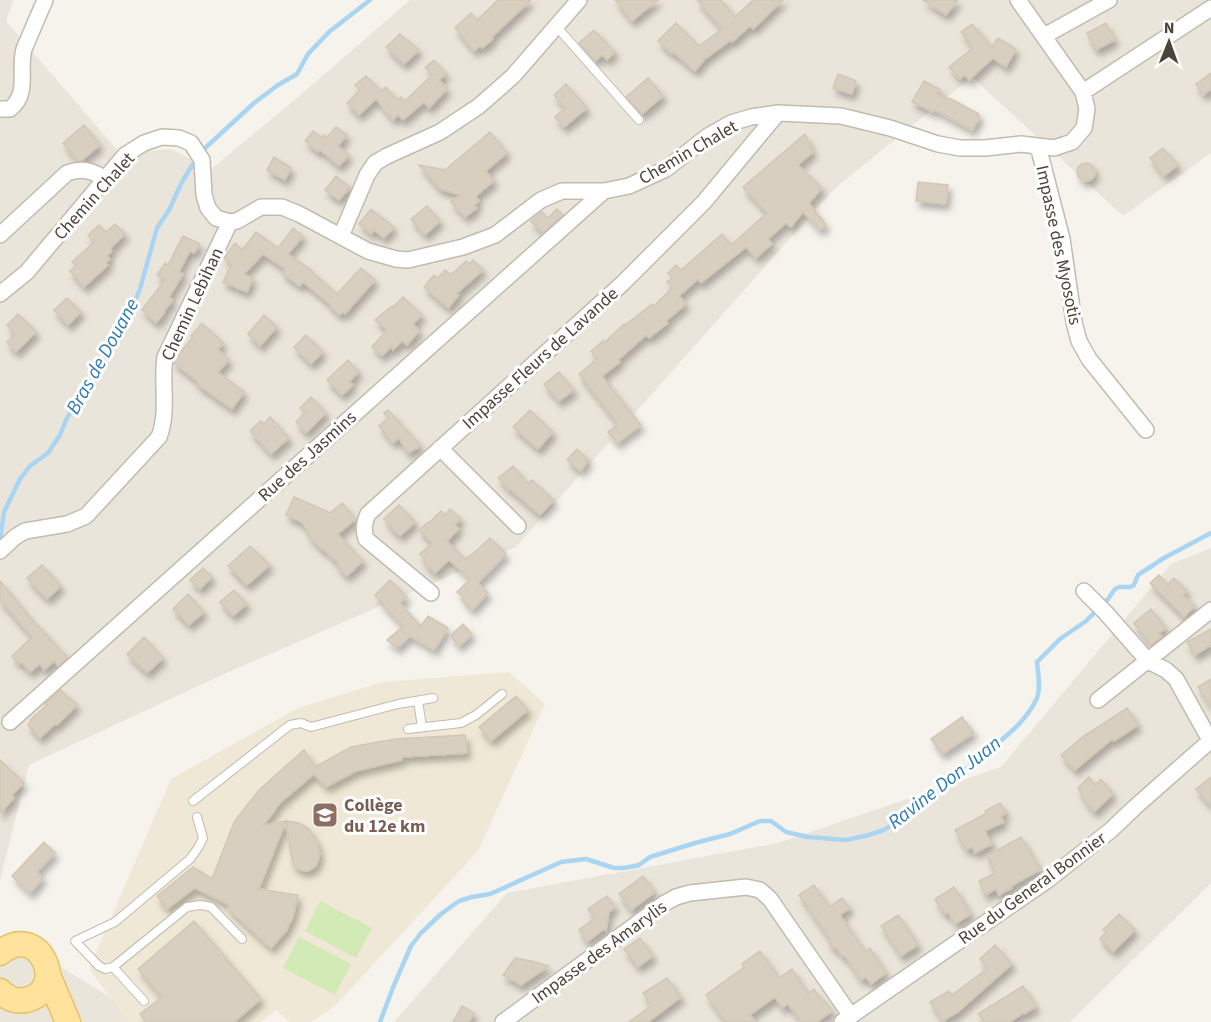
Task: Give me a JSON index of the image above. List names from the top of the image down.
{
  "streets": {
    "street": [
      "Chemin Chalet",
      "Impasse des Myosotis",
      "Chemin Lebihan",
      "Impasse Fleurs de Lavande",
      "Rue des Jasmins",
      "Rue du General Bonnier",
      "Impasse des Amarylis"
    ]
  },
  "crossings": [
    ["Chemin Chalet", "Impasse des Myosotis"],
    ["Chemin Chalet", "Chemin Lebihan"],
    ["Chemin Chalet", "Impasse Fleurs de Lavande"],
    ["Chemin Chalet", "Rue des Jasmins"],
    ["Rue du General Bonnier", "Impasse des Amarylis"]
  ],
  "water": ["Bras de Douane", "Ravine Don Juan"],
  "places": {
    "school or university": ["Collège du 12e km"]
  },
  "north": "top"
}
